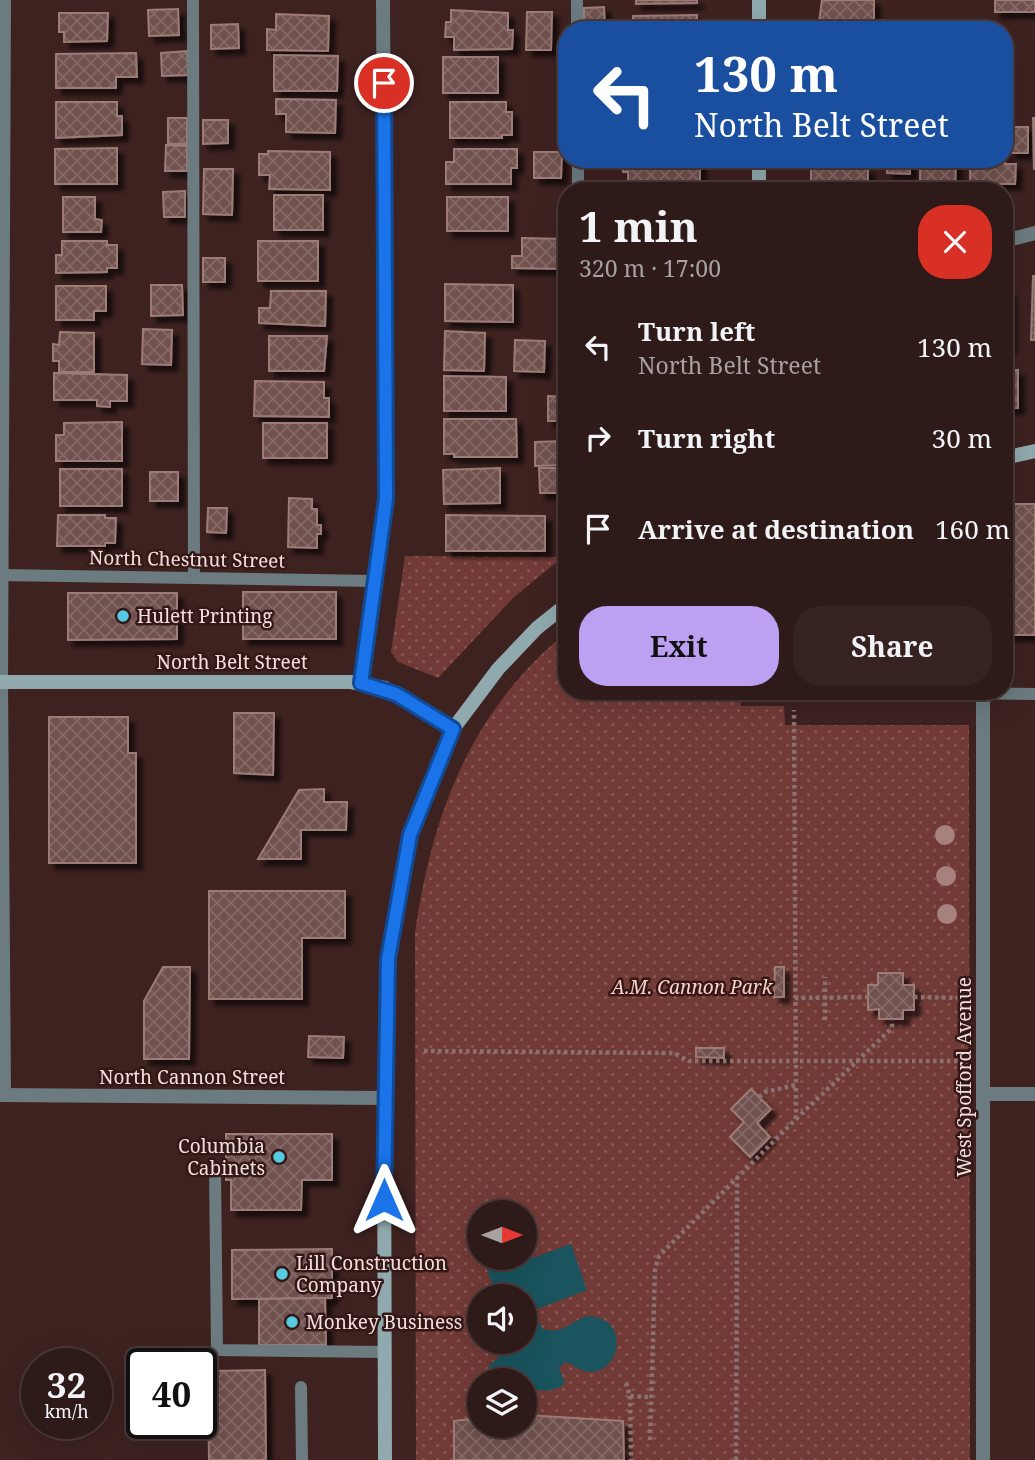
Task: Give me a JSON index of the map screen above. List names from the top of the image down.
{
  "streets": {
    "street": ["North Belt Street", "North Cannon Street", "West Spofford Avenue"],
    "lane": ["North Chestnut Street"]
  },
  "parks": ["A.M. Cannon Park"],
  "places": [
    "Hulett Printing",
    "Columbia Cabinets",
    "Lill Construction Company",
    "Monkey Business"
  ],
  "north": "right",
  "page": {
    "turn": ["130 m", "North Belt Street"],
    "heading": ["1 min", "320 m · 17:00"],
    "list": [
      {
        "name": "Turn left",
        "note": "North Belt Street",
        "value": "130 m"
      },
      {
        "name": "Turn right",
        "value": "30 m"
      },
      {
        "name": "Arrive at destination",
        "value": "160 m"
      }
    ],
    "buttons": ["Exit", "Share"],
    "speed": "32 km/h",
    "limit": "40"
  }
}
